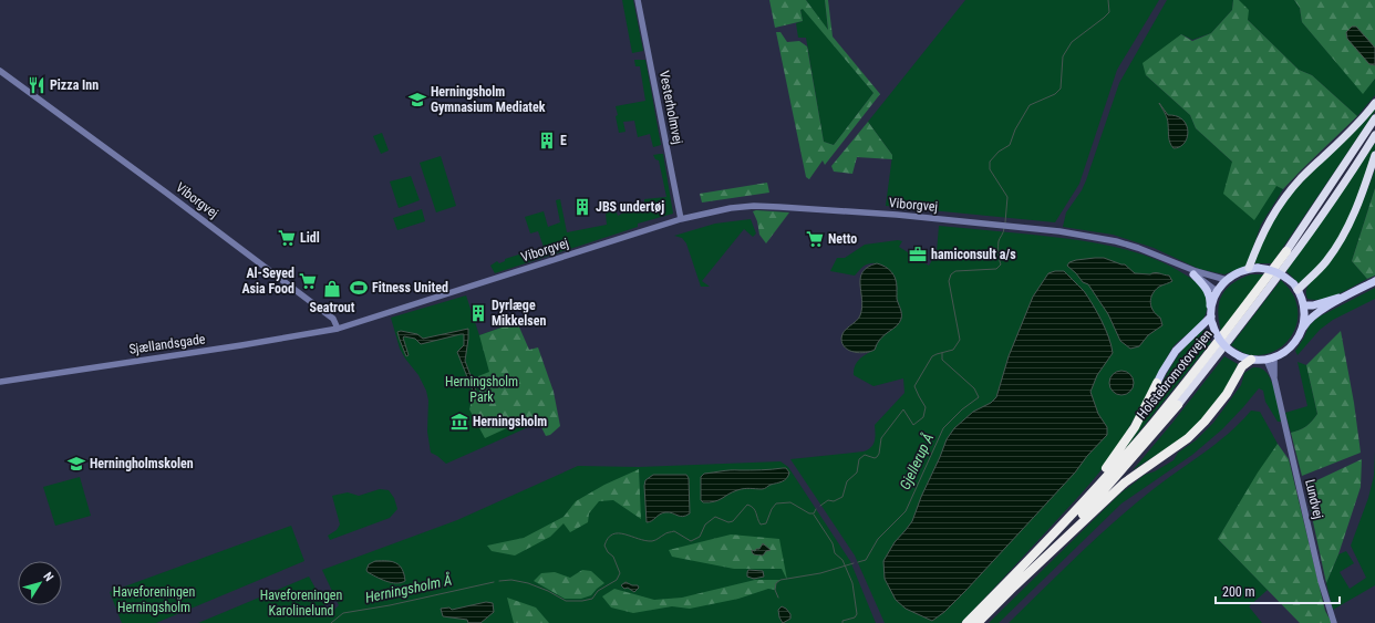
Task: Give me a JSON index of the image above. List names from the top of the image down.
{
  "streets": {
    "highway": ["Holstebromotorvejen"],
    "street": [
      "Vesterholmvej",
      "Viborgvej",
      "Sjællandsgade",
      "Lundvej"
    ]
  },
  "crossings": [
    ["Vesterholmvej", "Viborgvej"],
    ["Viborgvej", "Sjællandsgade"],
    ["Viborgvej", "Lundvej"]
  ],
  "water": ["Gjellerup Å", "Herningsholm Å"],
  "parks": ["Herningsholm Park", "Haveforeningen Herningsholm", "Haveforeningen Karolinelund"],
  "places": {
    "restaurant": ["Pizza Inn"],
    "school or university": ["Herningsholm Gymnasium Mediatek", "Herningholmskolen"],
    "building": ["E", "JBS undertøj", "Dyrlæge Mikkelsen"],
    "supermarket": ["Lidl", "Netto", "Al-Seyed Asia Food"],
    "office": ["hamiconsult a/s"],
    "sports": ["Fitness United"],
    "shop": ["Seatrout"],
    "museum": ["Herningsholm"]
  },
  "scale_bar": "200 m",
  "north": "top right"
}
